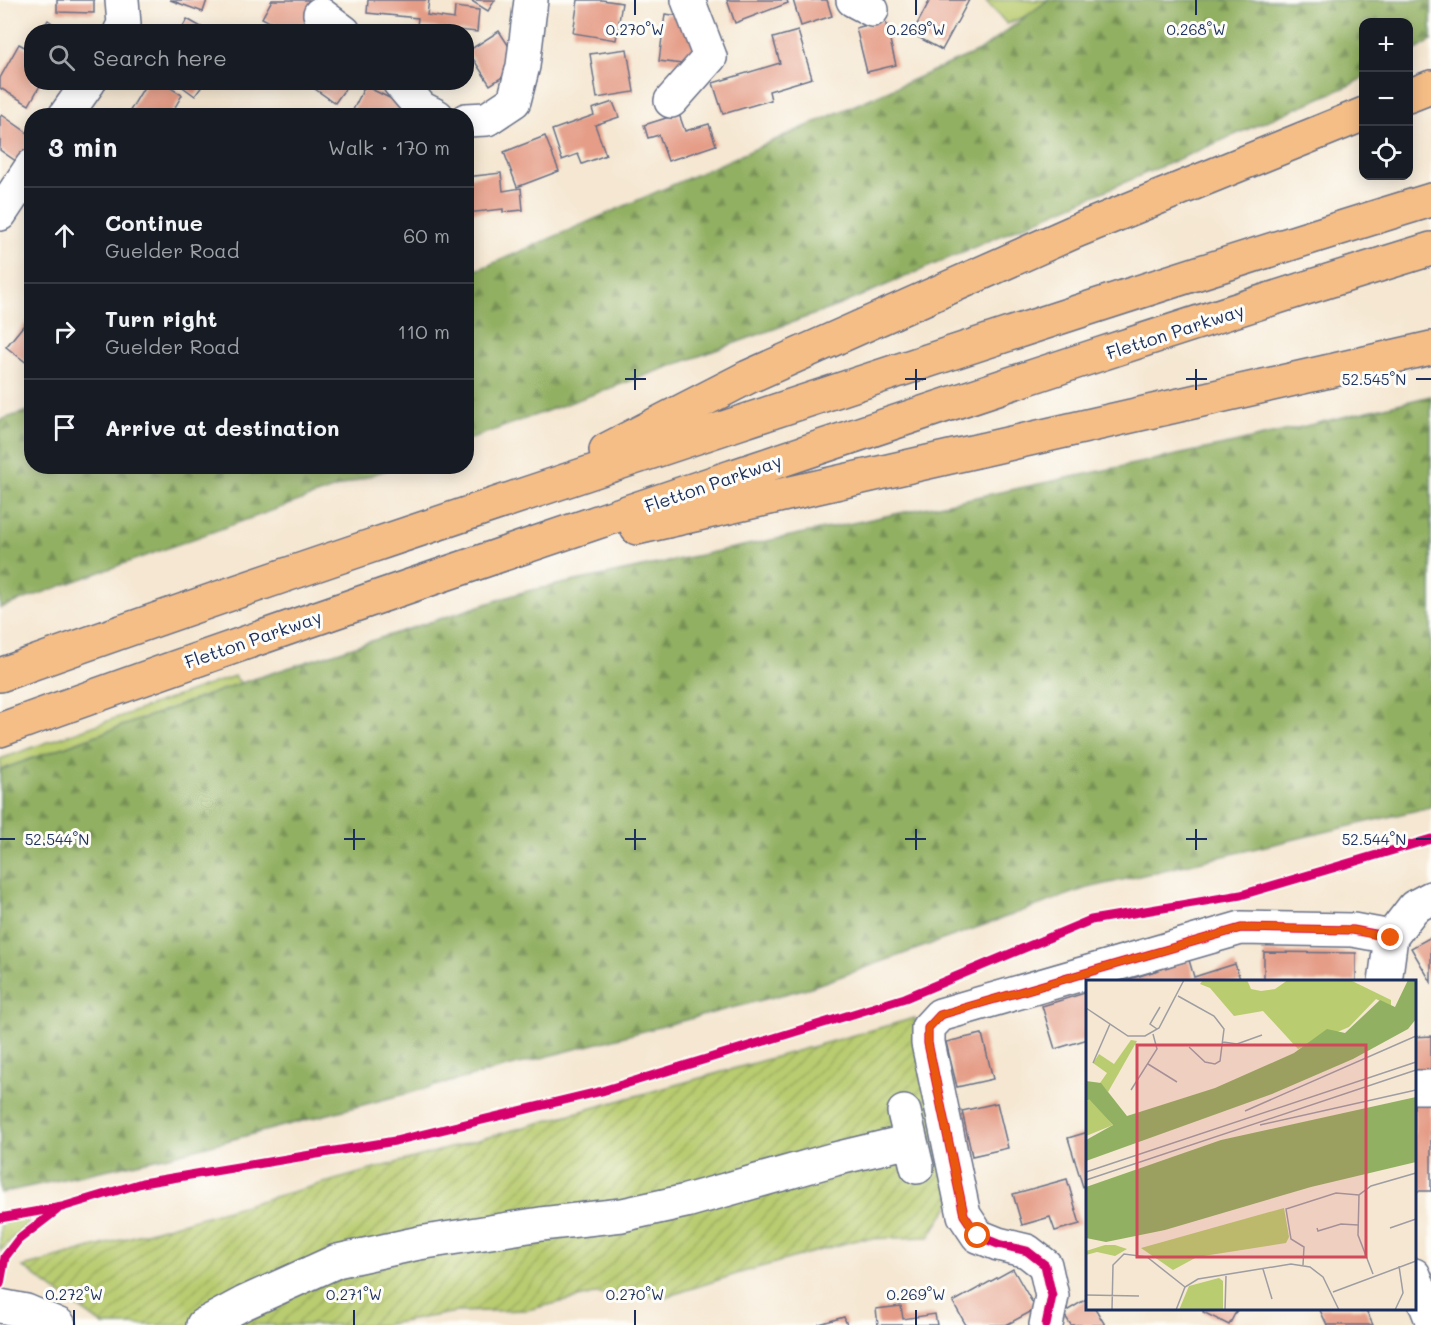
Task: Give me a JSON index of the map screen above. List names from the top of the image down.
{
  "streets": {
    "highway": ["Fletton Parkway"]
  },
  "page": {
    "map_buttons": ["+", "−"],
    "search": "Search here",
    "heading": ["3 min", "Walk · 170 m"],
    "list": [
      ["Continue", "Guelder Road", "60 m"],
      ["Turn right", "Guelder Road", "110 m"],
      "Arrive at destination"
    ]
  },
  "coordinates": [
    "0.270°W",
    "0.269°W",
    "0.268°W",
    "52.545°N",
    "52.544°N",
    "0.272°W",
    "0.271°W"
  ]
}
